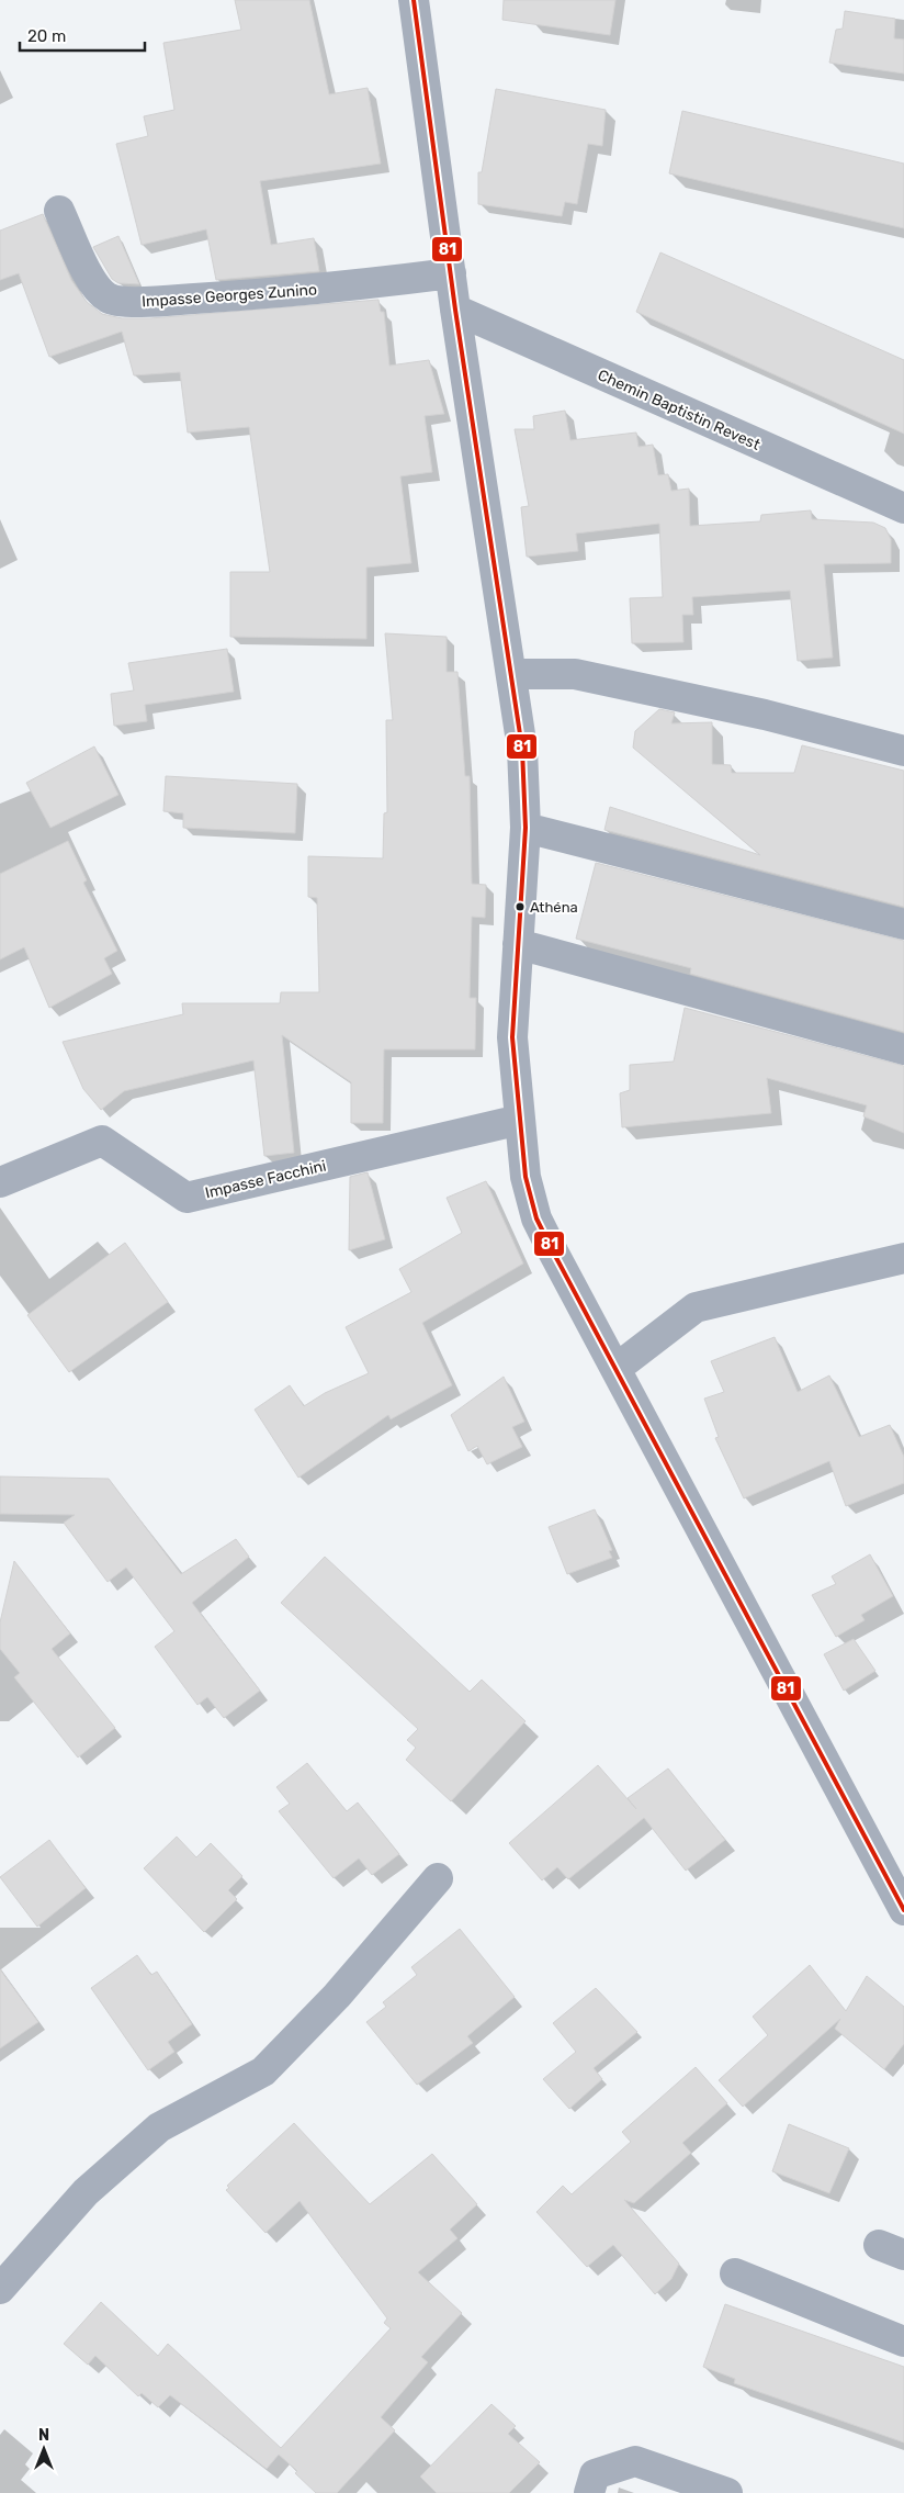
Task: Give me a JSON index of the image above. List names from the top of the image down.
{
  "streets": {
    "street": ["Impasse Georges Zunino", "Chemin Baptistin Revest", "Impasse Facchini"]
  },
  "places": ["Athéna"],
  "lines": ["transit line 81"],
  "scale_bar": "20 m",
  "north": "top"
}
